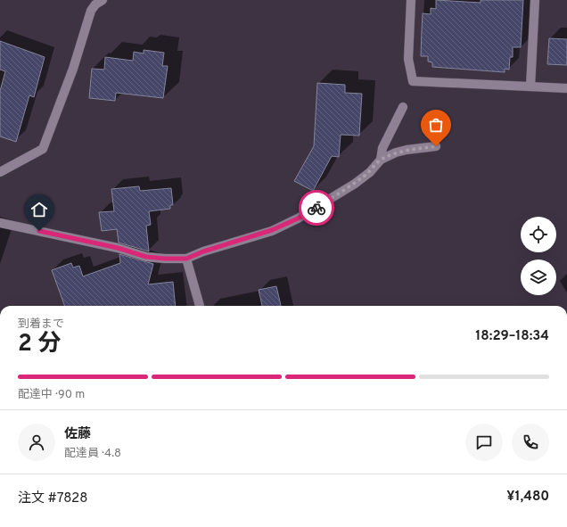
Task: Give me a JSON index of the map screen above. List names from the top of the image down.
{
  "page": {
    "heading": ["2 分", "到着まで", "18:29–18:34"],
    "panel": [
      "佐藤",
      "配達員 · 4.8",
      "注文 #7828",
      "¥1,480"
    ],
    "bar": "配達中 · 90 m"
  }
}
